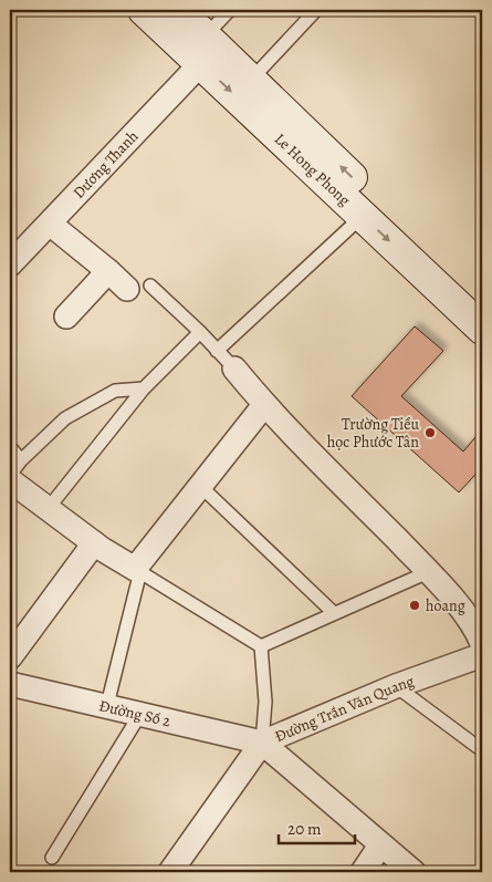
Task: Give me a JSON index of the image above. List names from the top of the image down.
{
  "streets": {
    "main road": ["Le Hong Phong"],
    "street": ["Dương Thanh", "Đường Trần Văn Quang", "Đường Số 2"]
  },
  "crossings": [
    ["Dương Thanh", "Le Hong Phong"],
    ["Đường Trần Văn Quang", "Đường Số 2"]
  ],
  "places": ["Trường Tiểu học Phước Tân", "hoang"],
  "scale_bar": "20 m"
}
